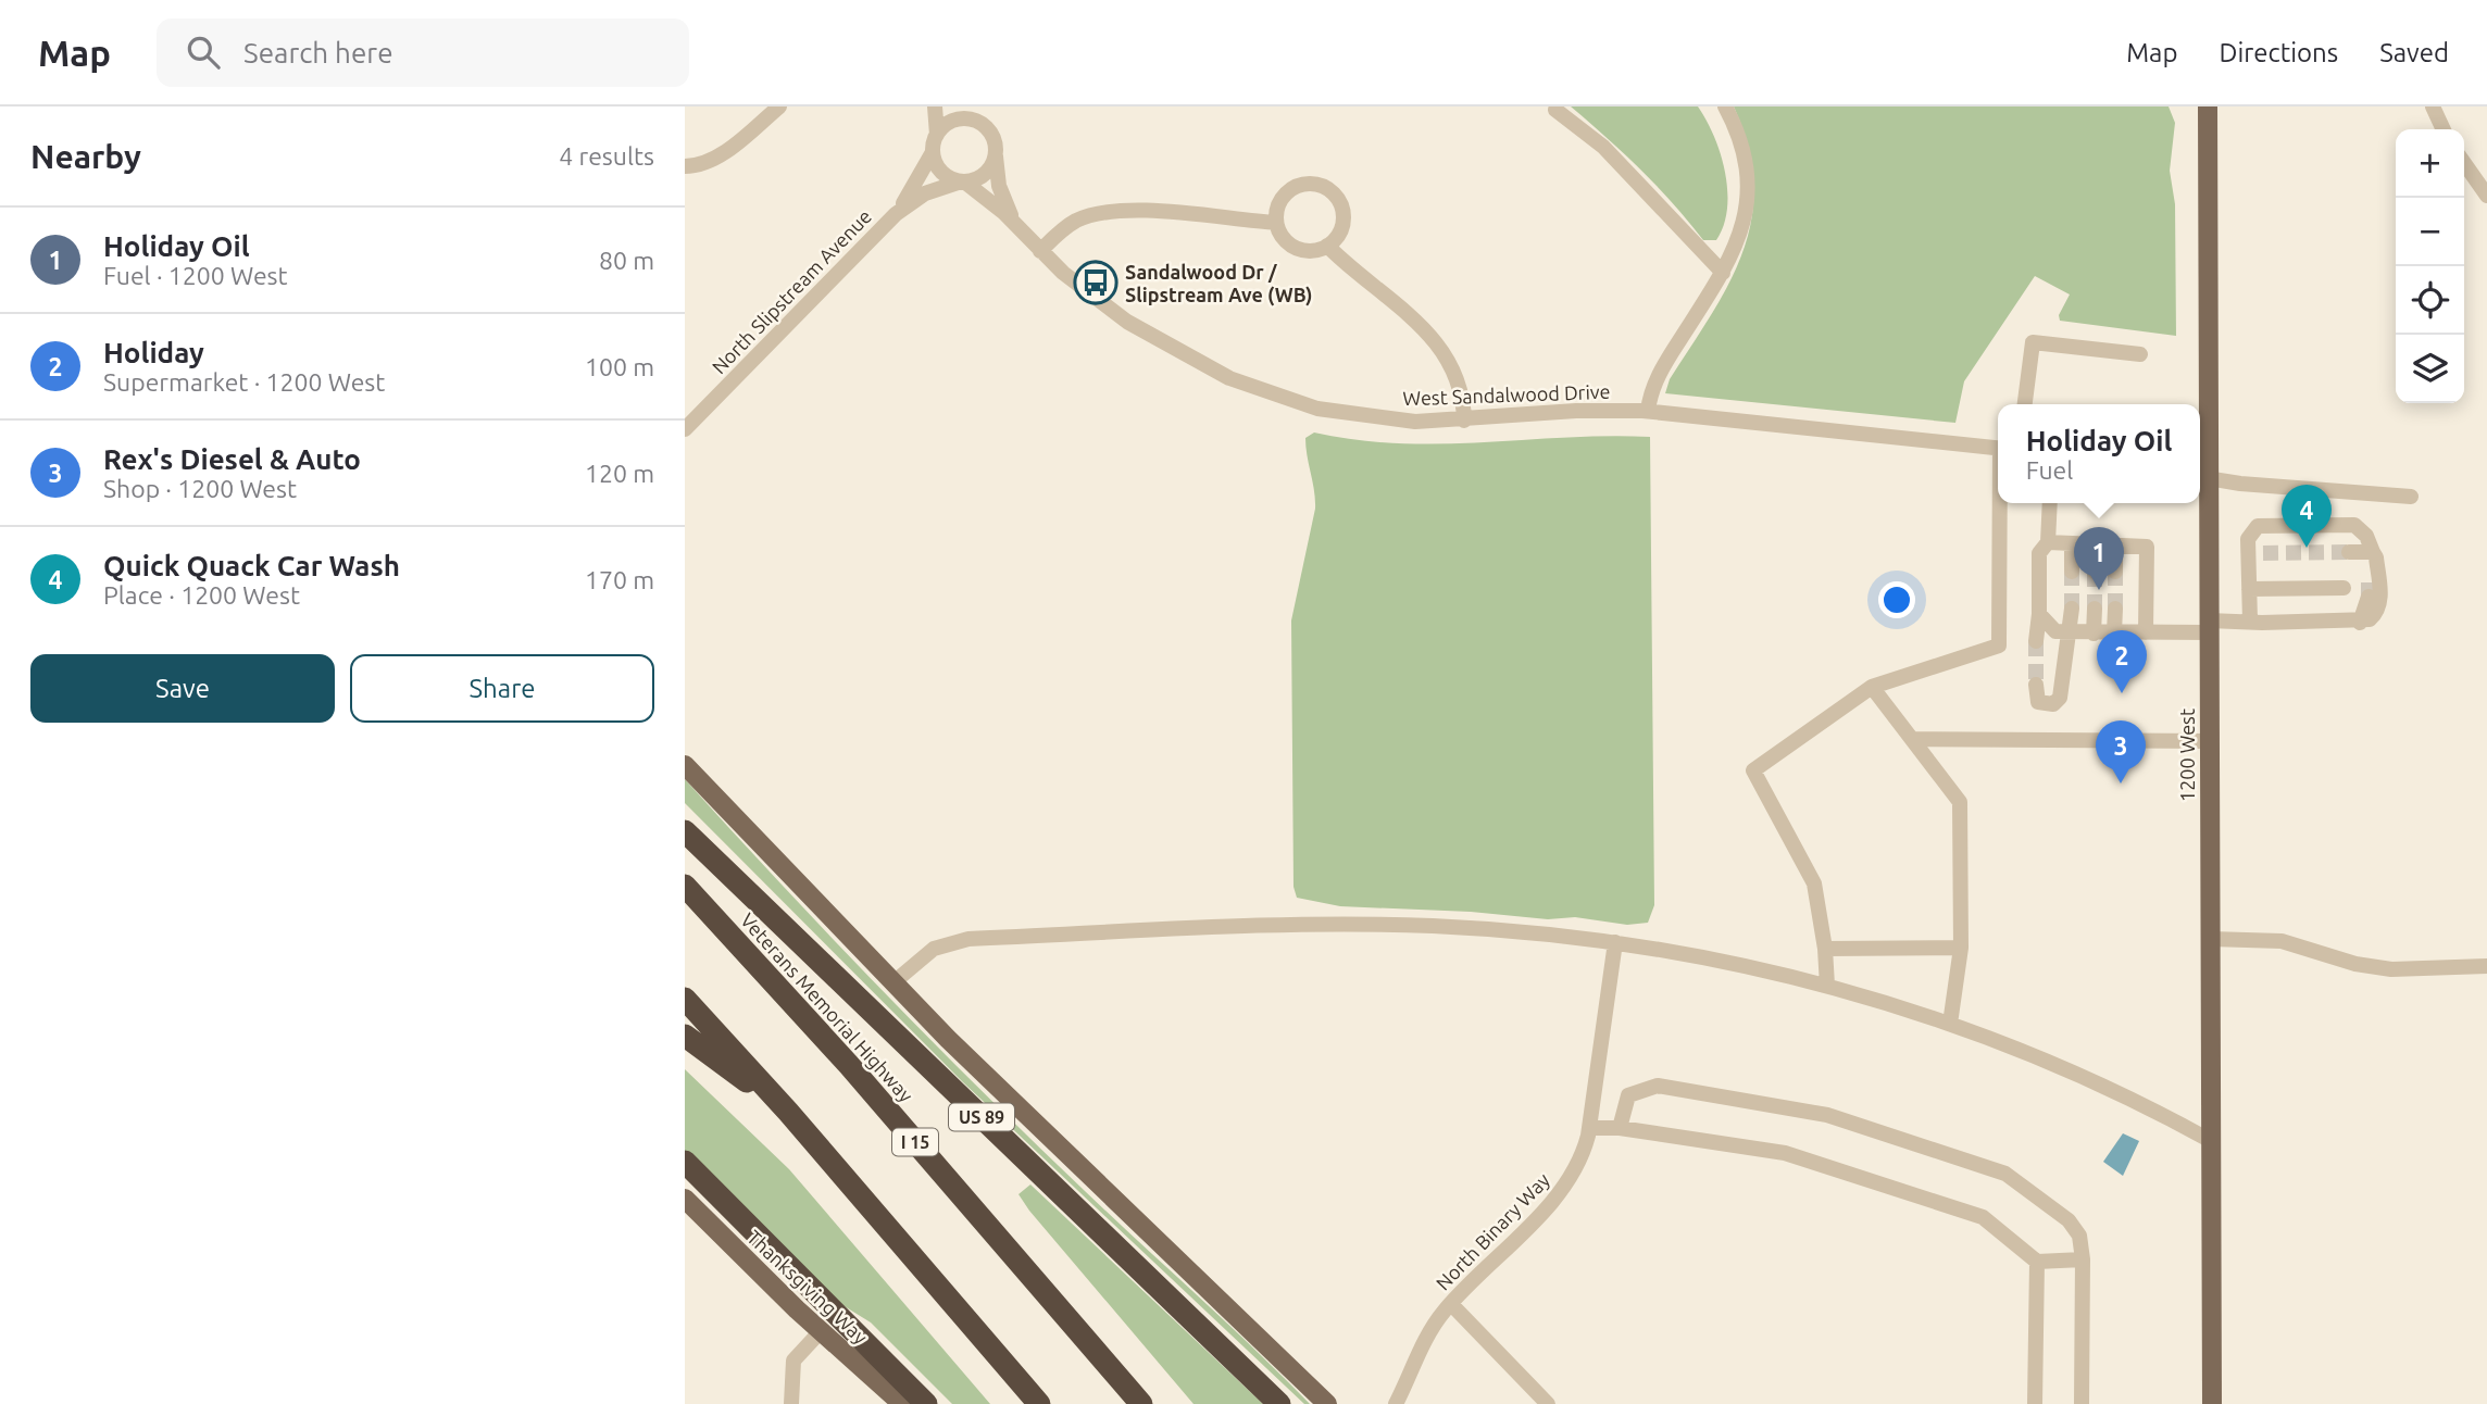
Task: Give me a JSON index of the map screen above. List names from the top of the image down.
{
  "streets": {
    "highway": ["Veterans Memorial Highway", "US 89", "I 15"],
    "main road": ["1200 West", "Thanksgiving Way"],
    "street": ["North Slipstream Avenue", "West Sandalwood Drive", "North Binary Way"]
  },
  "crossings": [
    ["North Slipstream Avenue", "West Sandalwood Drive"]
  ],
  "places": {
    "bus stop": ["Sandalwood Dr / Slipstream Ave (WB)"]
  },
  "page": {
    "header": "Map",
    "search": "Search here",
    "nav": ["Map", "Directions", "Saved"],
    "heading": ["Nearby", "4 results"],
    "map_buttons": ["+", "−"],
    "list": [
      {
        "mark": "1",
        "name": "Holiday Oil",
        "note": "Fuel · 1200 West",
        "value": "80 m"
      },
      {
        "mark": "2",
        "name": "Holiday",
        "note": "Supermarket · 1200 West",
        "value": "100 m"
      },
      {
        "mark": "3",
        "name": "Rex's Diesel & Auto",
        "note": "Shop · 1200 West",
        "value": "120 m"
      },
      {
        "mark": "4",
        "name": "Quick Quack Car Wash",
        "note": "Place · 1200 West",
        "value": "170 m"
      }
    ],
    "popup": ["Holiday Oil", "Fuel"],
    "pins": [
      "4",
      "1",
      "2",
      "3"
    ],
    "buttons": ["Save", "Share"]
  }
}
